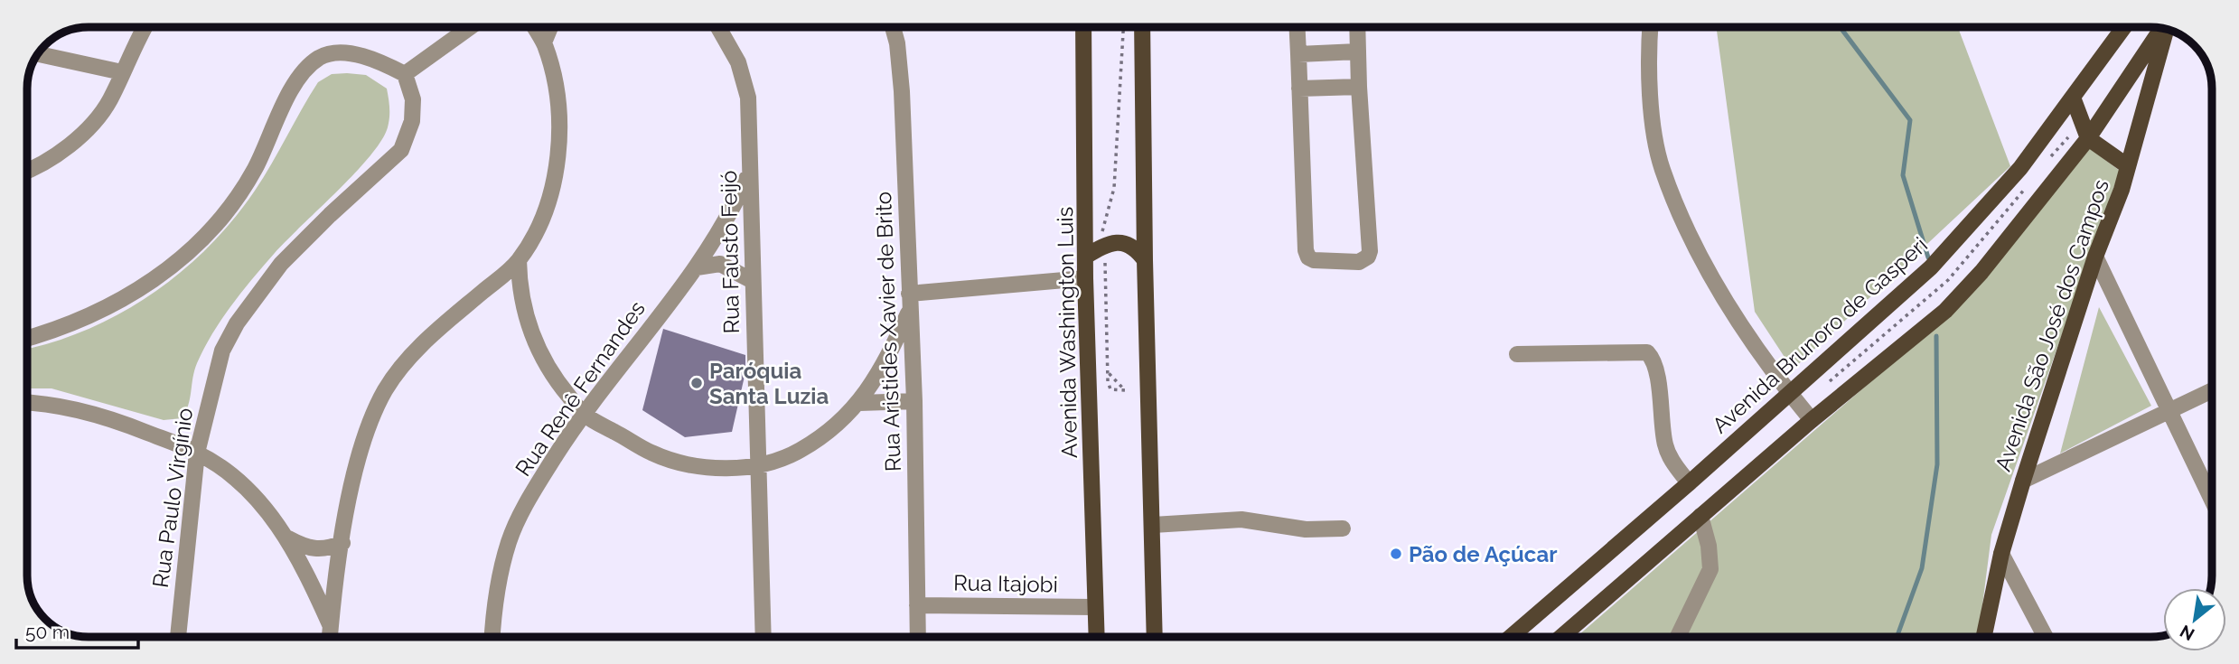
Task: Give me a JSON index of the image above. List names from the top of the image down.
{
  "streets": {
    "main road": ["Avenida São José dos Campos", "Avenida Washington Luis", "Avenida Brunoro de Gasperi"],
    "street": [
      "Rua Fausto Feijó",
      "Rua Aristides Xavier de Brito",
      "Rua Renê Fernandes",
      "Rua Paulo Virgínio",
      "Rua Itajobi"
    ]
  },
  "crossings": [
    ["Rua Fausto Feijó", "Rua Renê Fernandes"],
    ["Rua Aristides Xavier de Brito", "Rua Itajobi"],
    ["Avenida Washington Luis", "Rua Itajobi"]
  ],
  "places": ["Paróquia Santa Luzia", "Pão de Açúcar"],
  "scale_bar": "50 m",
  "north": "bottom left"
}
